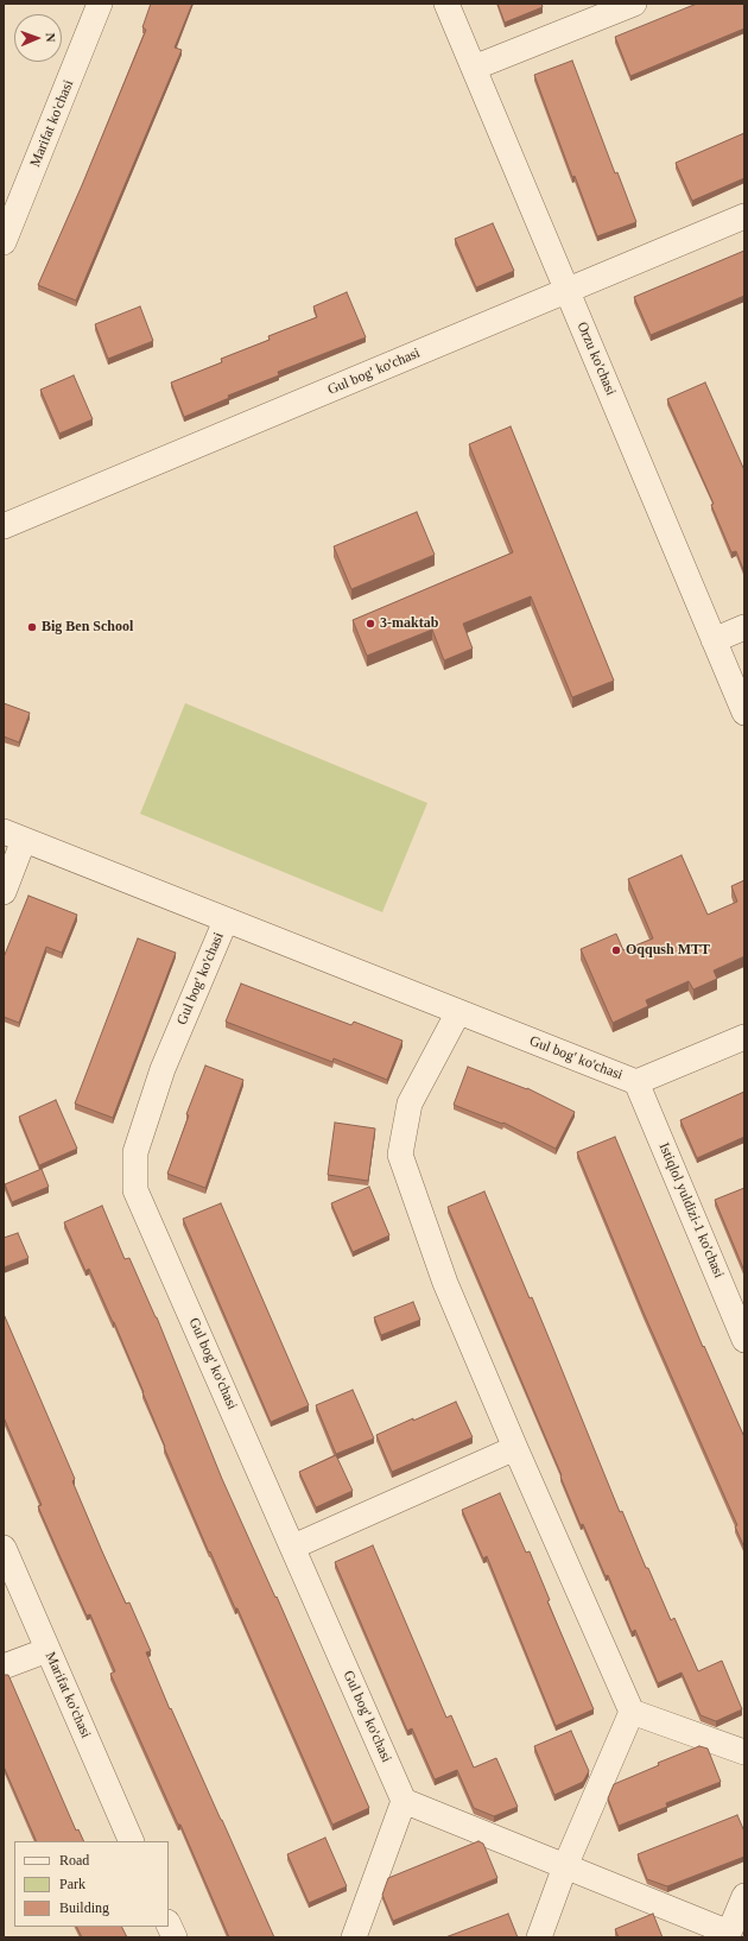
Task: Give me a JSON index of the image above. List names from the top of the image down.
{
  "streets": {
    "street": [
      "Marifat ko'chasi",
      "Orzu ko'chasi",
      "Gul bog' ko'chasi",
      "Istiqlol yuldizi-1 ko'chasi"
    ]
  },
  "crossings": [
    ["Orzu ko'chasi", "Gul bog' ko'chasi"],
    ["Gul bog' ko'chasi", "Istiqlol yuldizi-1 ko'chasi"]
  ],
  "places": ["3-maktab", "Big Ben School", "Oqqush MTT"],
  "legend": ["Road", "Park", "Building"],
  "north": "right"
}
